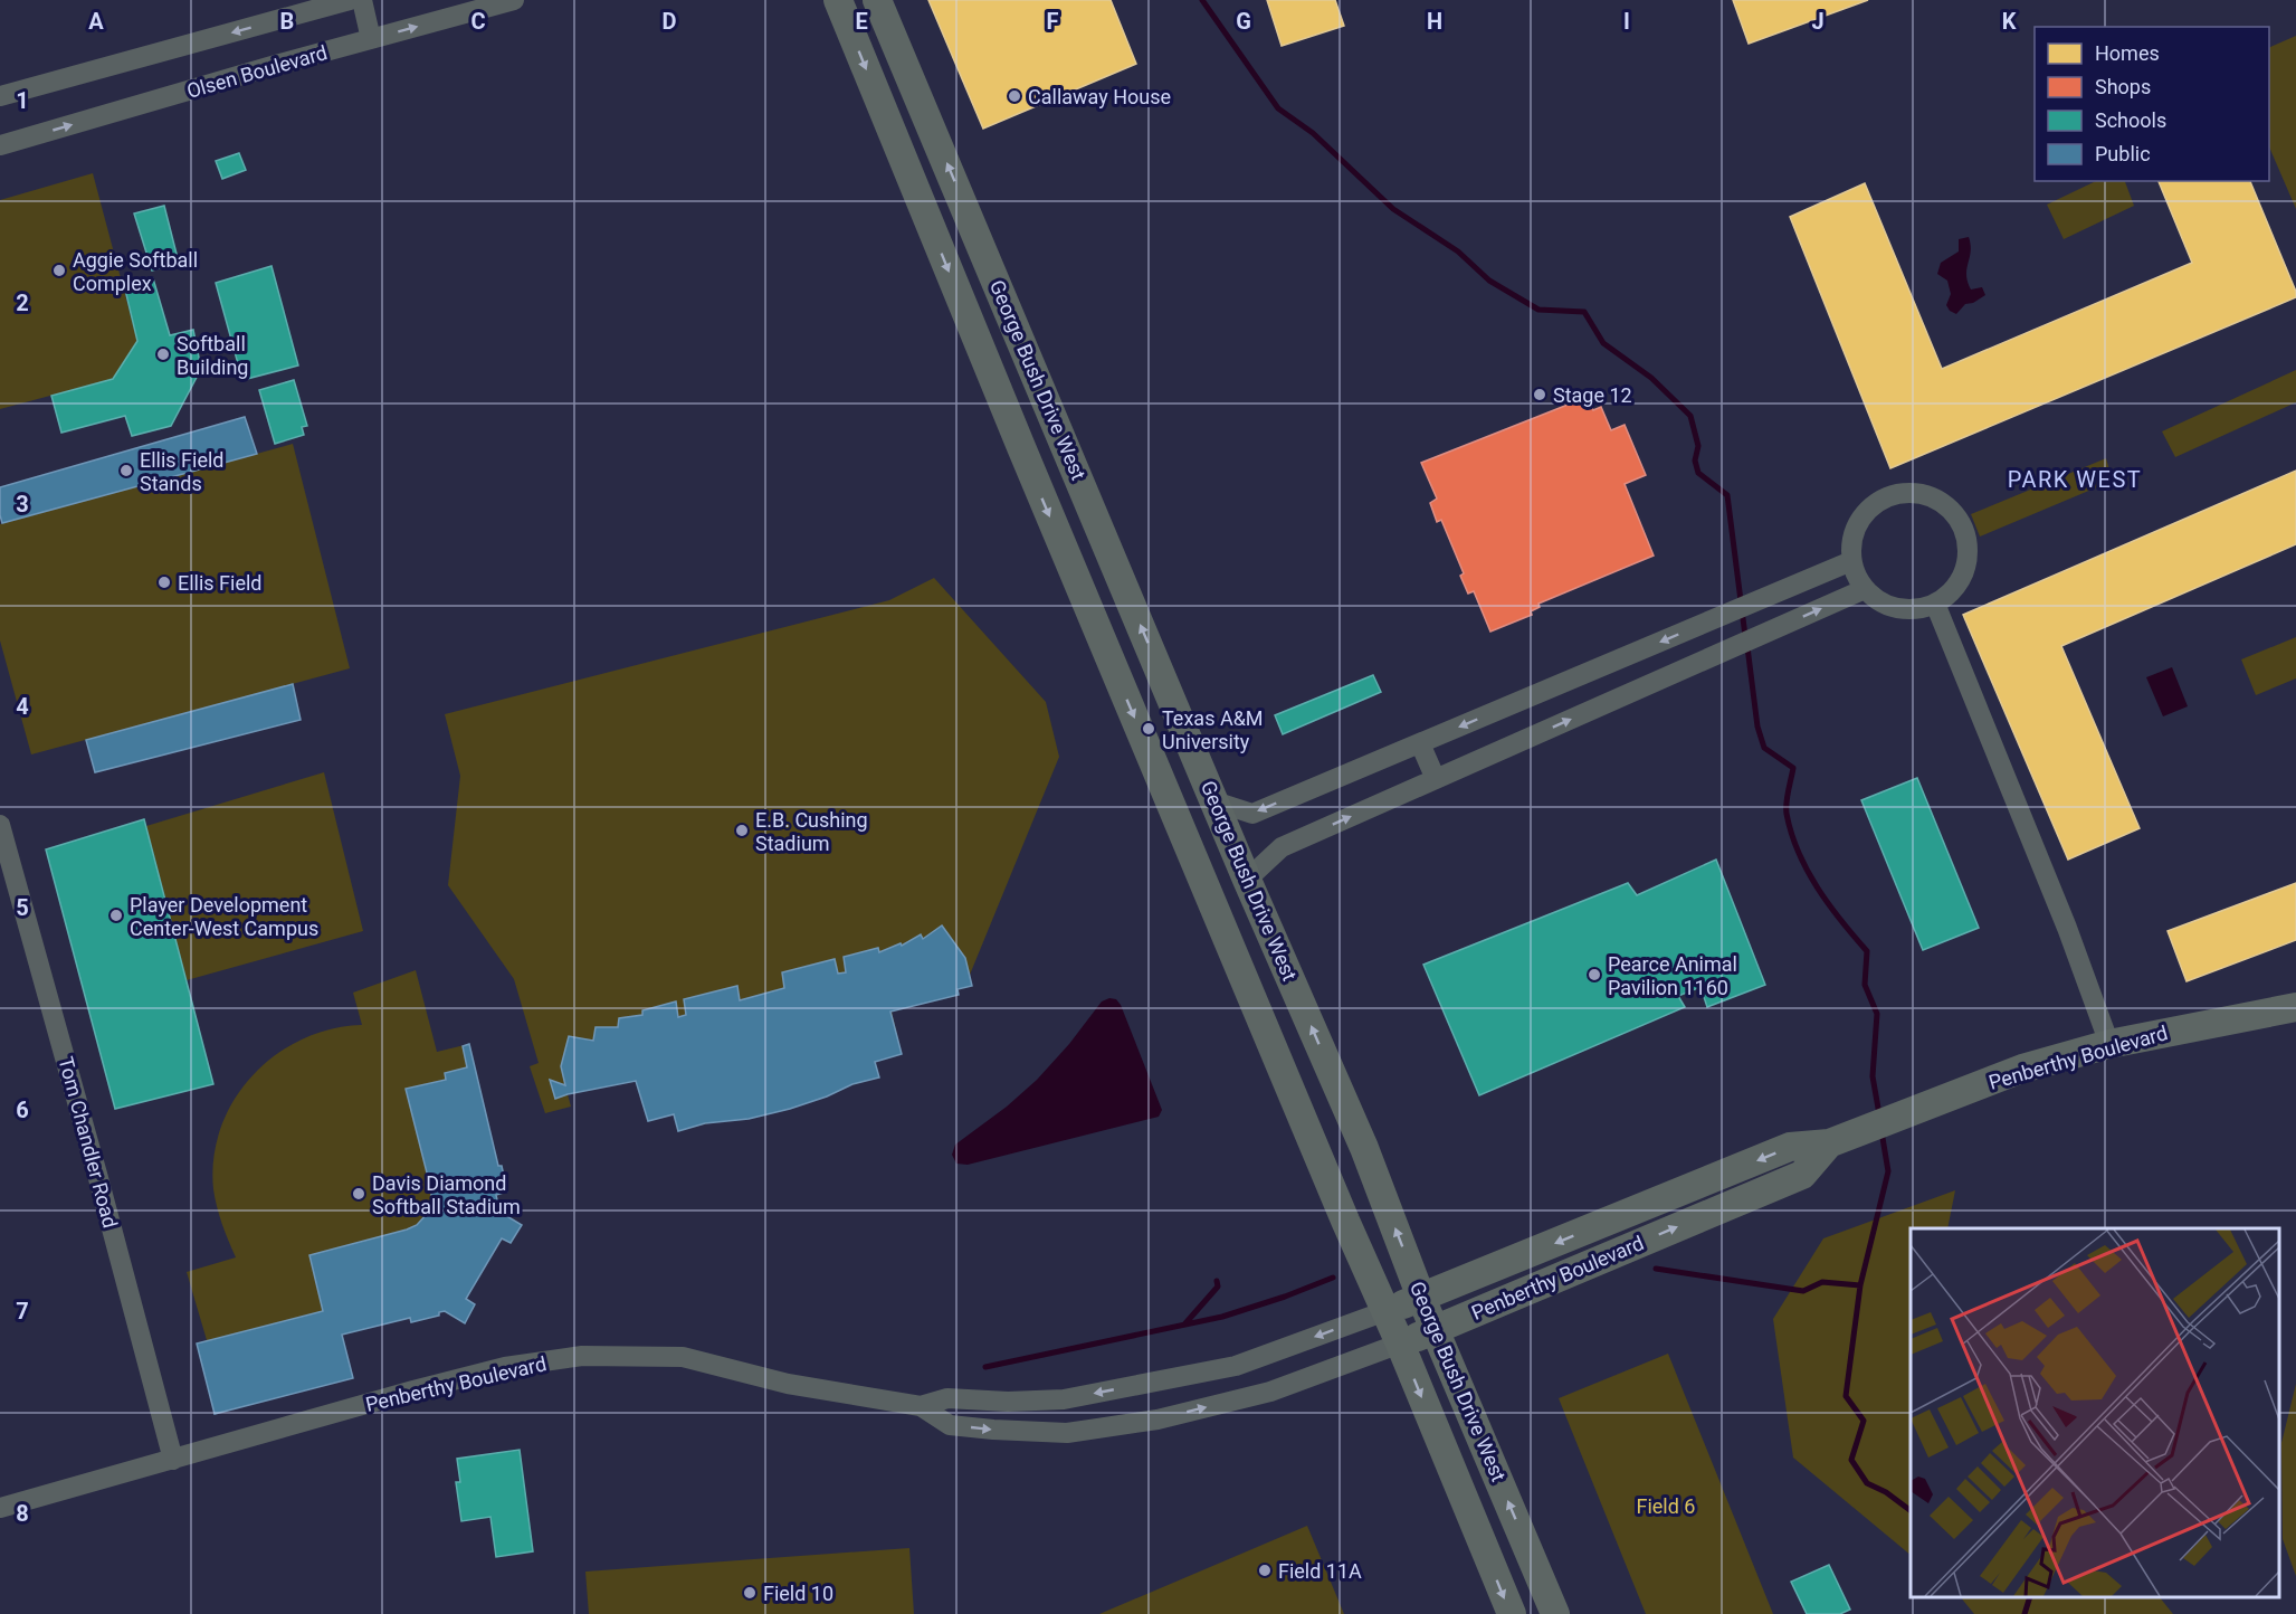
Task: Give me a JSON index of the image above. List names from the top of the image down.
{
  "streets": {
    "main road": ["George Bush Drive West", "Penberthy Boulevard"],
    "street": ["Olsen Boulevard", "Tom Chandler Road"]
  },
  "crossings": [
    ["George Bush Drive West", "Penberthy Boulevard"],
    ["Penberthy Boulevard", "Tom Chandler Road"]
  ],
  "districts": ["PARK WEST"],
  "parks": ["Field 6"],
  "places": [
    "Callaway House",
    "Aggie Softball Complex",
    "Softball Building",
    "Stage 12",
    "Ellis Field Stands",
    "Ellis Field",
    "Texas A&M University",
    "E.B. Cushing Stadium",
    "Player Development Center-West Campus",
    "Pearce Animal Pavilion 1160",
    "Davis Diamond Softball Stadium",
    "Field 11A",
    "Field 10"
  ],
  "legend": [
    "Homes",
    "Shops",
    "Schools",
    "Public"
  ],
  "grid": {
    "columns": [
      "A",
      "B",
      "C",
      "D",
      "E",
      "F",
      "G",
      "H",
      "I",
      "J",
      "K"
    ],
    "rows": [
      "1",
      "2",
      "3",
      "4",
      "5",
      "6",
      "7",
      "8"
    ]
  }
}
